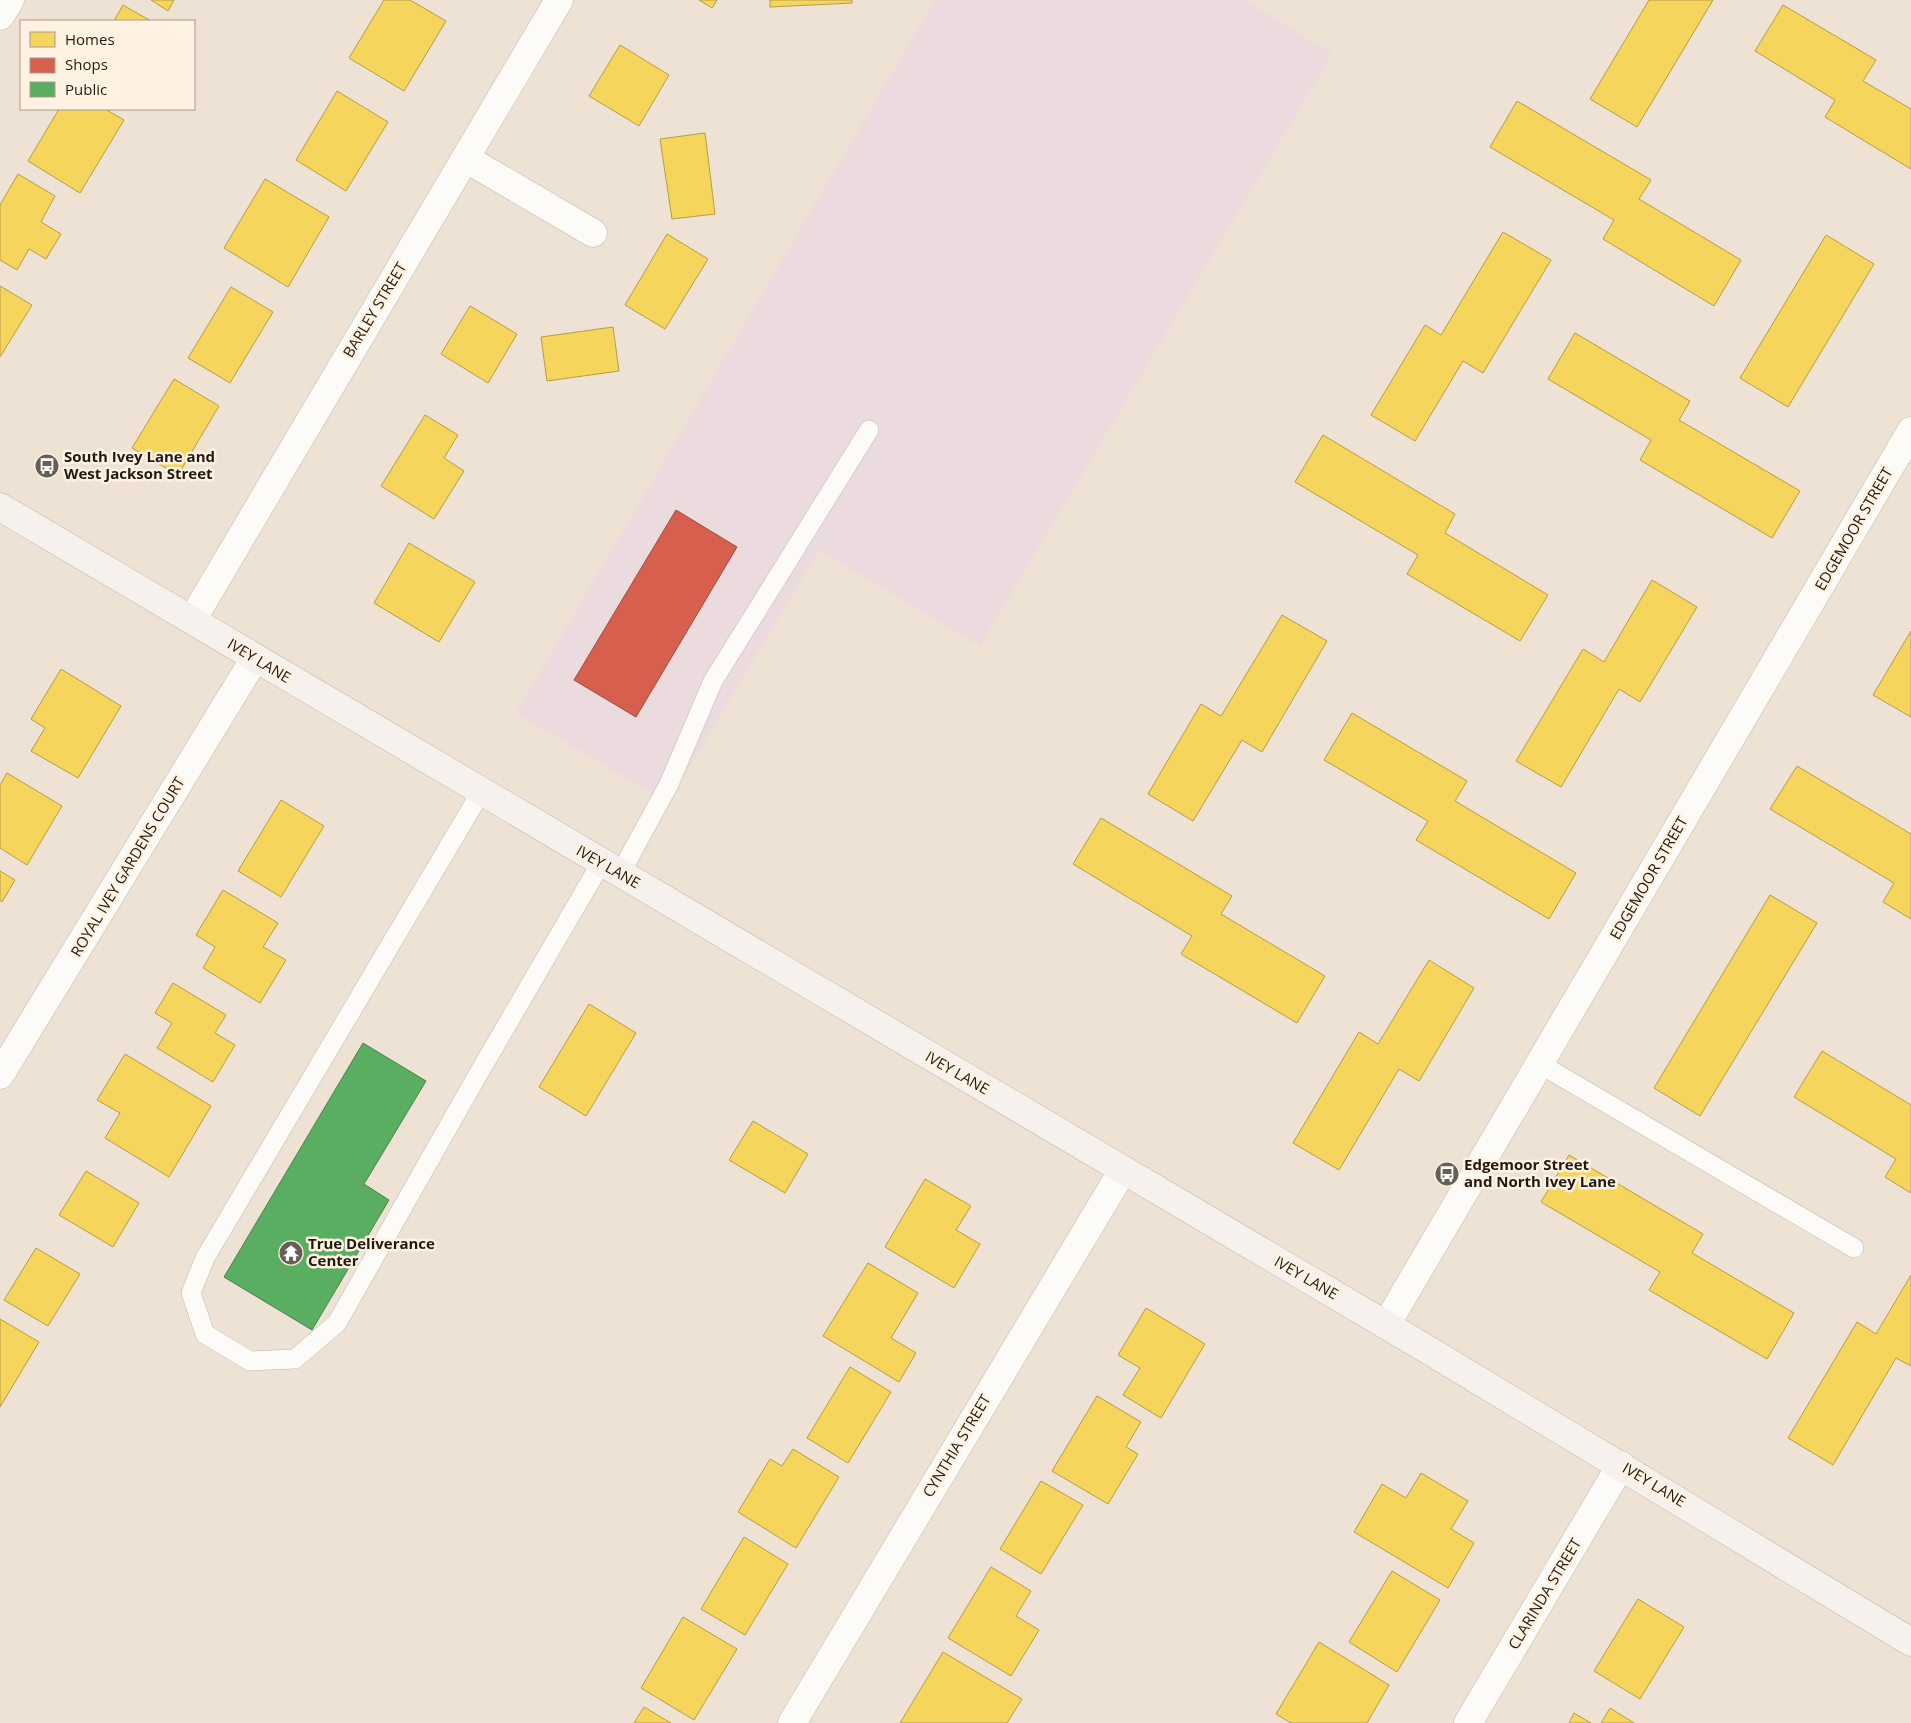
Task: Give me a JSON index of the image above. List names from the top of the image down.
{
  "streets": {
    "street": [
      "BARLEY STREET",
      "EDGEMOOR STREET",
      "IVEY LANE",
      "ROYAL IVEY GARDENS COURT",
      "CYNTHIA STREET",
      "CLARINDA STREET"
    ]
  },
  "crossings": [
    ["BARLEY STREET", "IVEY LANE"],
    ["EDGEMOOR STREET", "IVEY LANE"],
    ["IVEY LANE", "ROYAL IVEY GARDENS COURT"],
    ["IVEY LANE", "CYNTHIA STREET"],
    ["IVEY LANE", "CLARINDA STREET"]
  ],
  "places": {
    "bus stop": ["South Ivey Lane and West Jackson Street", "Edgemoor Street and North Ivey Lane"],
    "temple": ["True Deliverance Center"]
  },
  "legend": ["Homes", "Shops", "Public"]
}
